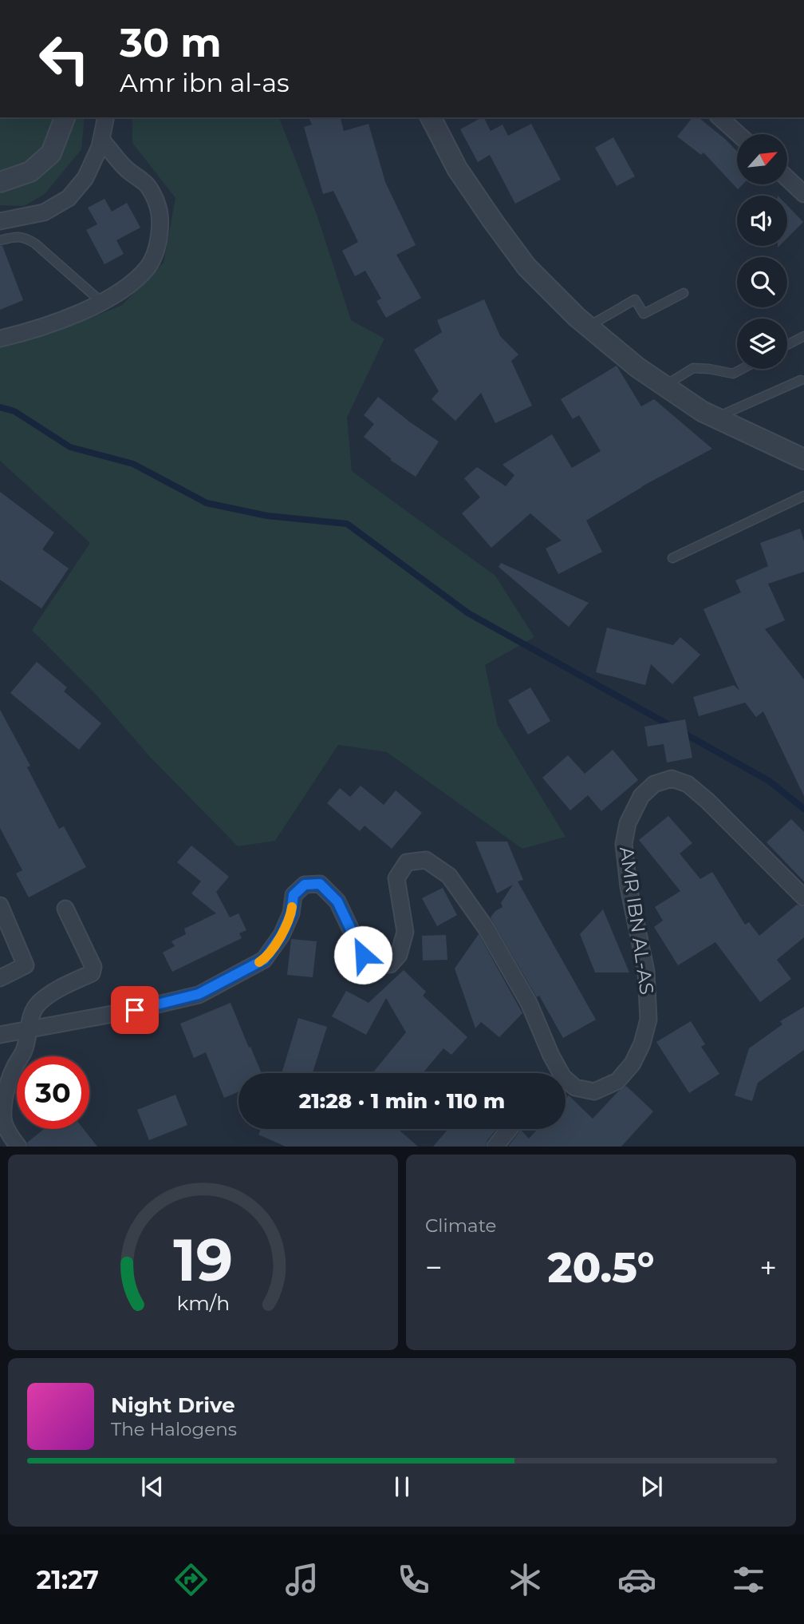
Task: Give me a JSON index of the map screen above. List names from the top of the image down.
{
  "streets": {
    "street": ["AMR IBN AL-AS"]
  },
  "north": "top right",
  "page": {
    "turn": ["30 m", "Amr ibn al-as"],
    "limit": "30",
    "trip": "21:28 · 1 min · 110 m",
    "tile": "Climate",
    "heat": ["−", "20.5°", "+"],
    "song": ["Night Drive", "The Halogens"],
    "tabs": "21:27",
    "gauge": ["19", "km/h"]
  }
}
